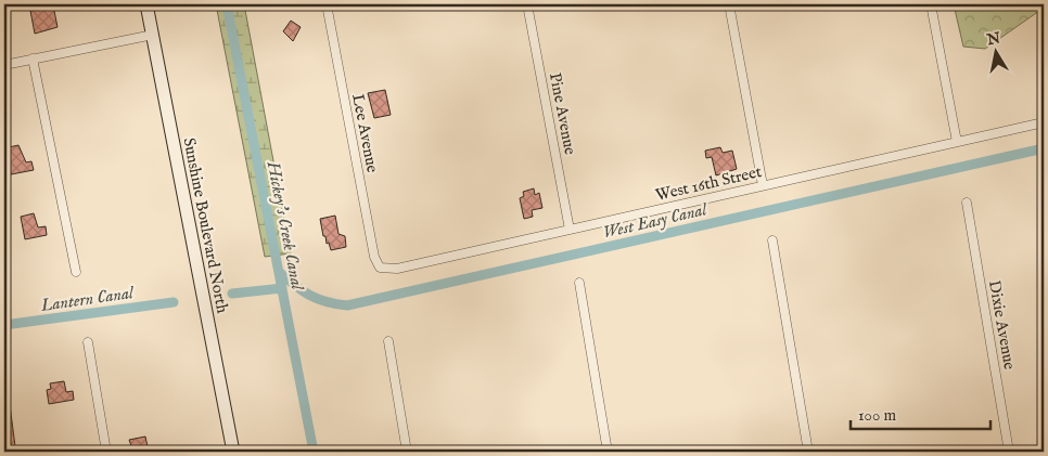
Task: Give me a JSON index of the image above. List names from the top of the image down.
{
  "streets": {
    "street": [
      "Pine Avenue",
      "Lee Avenue",
      "West 16th Street",
      "Sunshine Boulevard North",
      "Dixie Avenue"
    ]
  },
  "crossings": [
    ["Pine Avenue", "West 16th Street"],
    ["Lee Avenue", "West 16th Street"]
  ],
  "water": ["West Easy Canal", "Hickey's Creek Canal", "Lantern Canal"],
  "scale_bar": "100 m",
  "north": "top"
}
